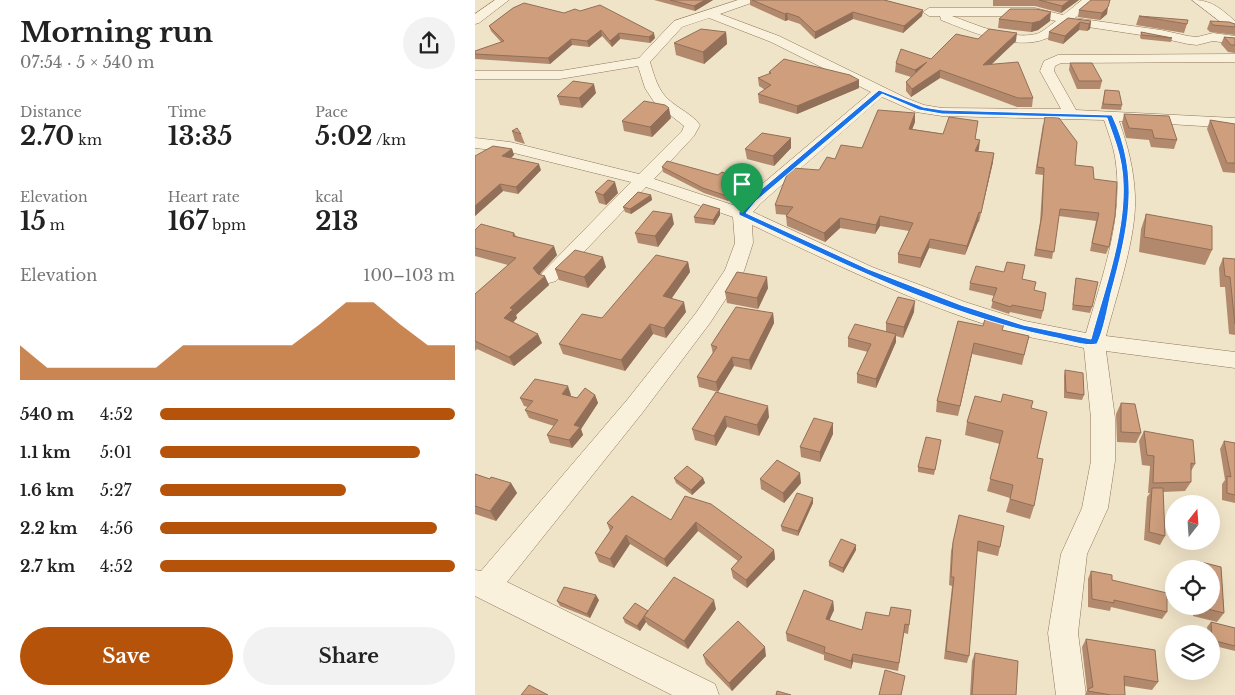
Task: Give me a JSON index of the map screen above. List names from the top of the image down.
{
  "north": "top",
  "page": {
    "heading": ["Morning run", "07:54 · 5 × 540 m"],
    "stats": [
      ["Distance", "2.70 km"],
      ["Time", "13:35"],
      ["Pace", "5:02 /km"],
      ["Elevation", "15 m"],
      ["Heart rate", "167 bpm"],
      ["kcal", "213"]
    ],
    "chart": ["Elevation", "100–103 m"],
    "list": [
      {
        "name": "540 m",
        "note": "4:52"
      },
      {
        "name": "1.1 km",
        "note": "5:01"
      },
      {
        "name": "1.6 km",
        "note": "5:27"
      },
      {
        "name": "2.2 km",
        "note": "4:56"
      },
      {
        "name": "2.7 km",
        "note": "4:52"
      }
    ],
    "buttons": ["Save", "Share"]
  }
}
